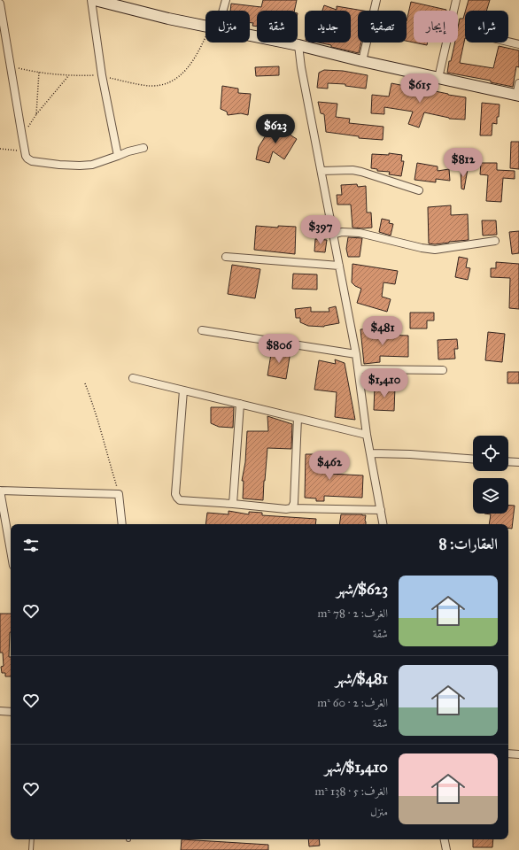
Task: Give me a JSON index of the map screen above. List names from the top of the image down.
{
  "page": {
    "chip": [
      "شراء",
      "إيجار",
      "تصفية",
      "جديد",
      "شقة",
      "منزل"
    ],
    "price": [
      "$615",
      "$623",
      "$812",
      "$397",
      "$481",
      "$806",
      "$1,410",
      "$462"
    ],
    "heading": "العقارات: 8",
    "list": [
      {
        "name": "$623/شهر",
        "note": "الغرف: 2 · 78 m² · شقة"
      },
      {
        "name": "$481/شهر",
        "note": "الغرف: 2 · 60 m² · شقة"
      },
      {
        "name": "$1,410/شهر",
        "note": "الغرف: 5 · 138 m² · منزل"
      }
    ]
  }
}
